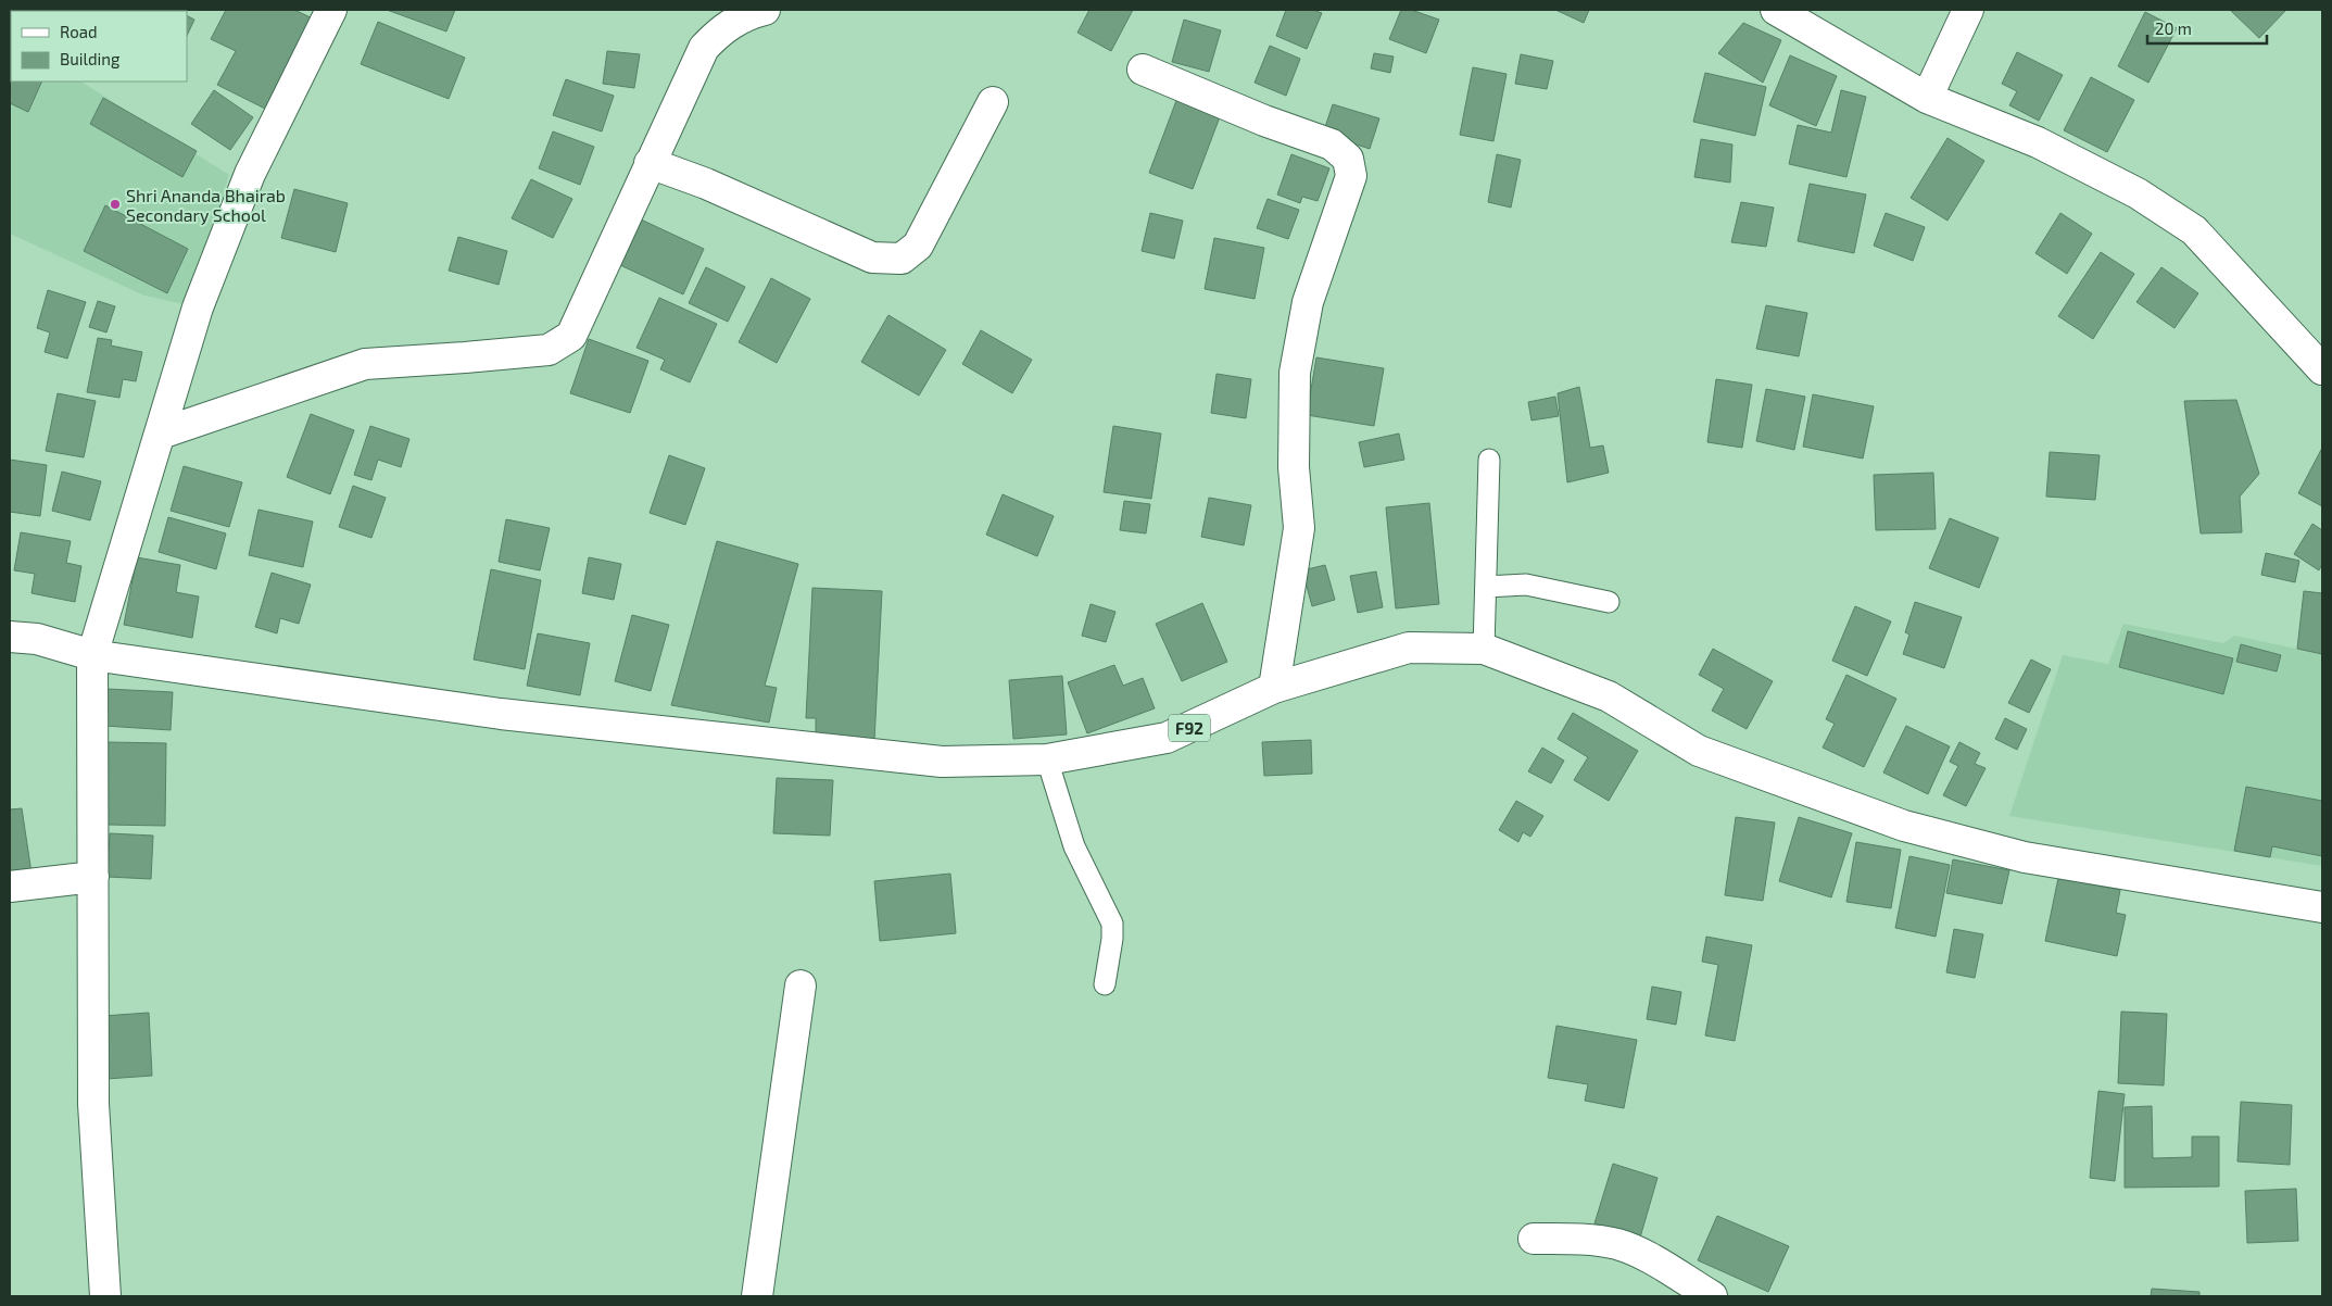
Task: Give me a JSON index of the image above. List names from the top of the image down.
{
  "streets": {
    "street": ["F92"]
  },
  "places": ["Shri Ananda Bhairab Secondary School"],
  "legend": ["Road", "Building"],
  "scale_bar": "20 m"
}
